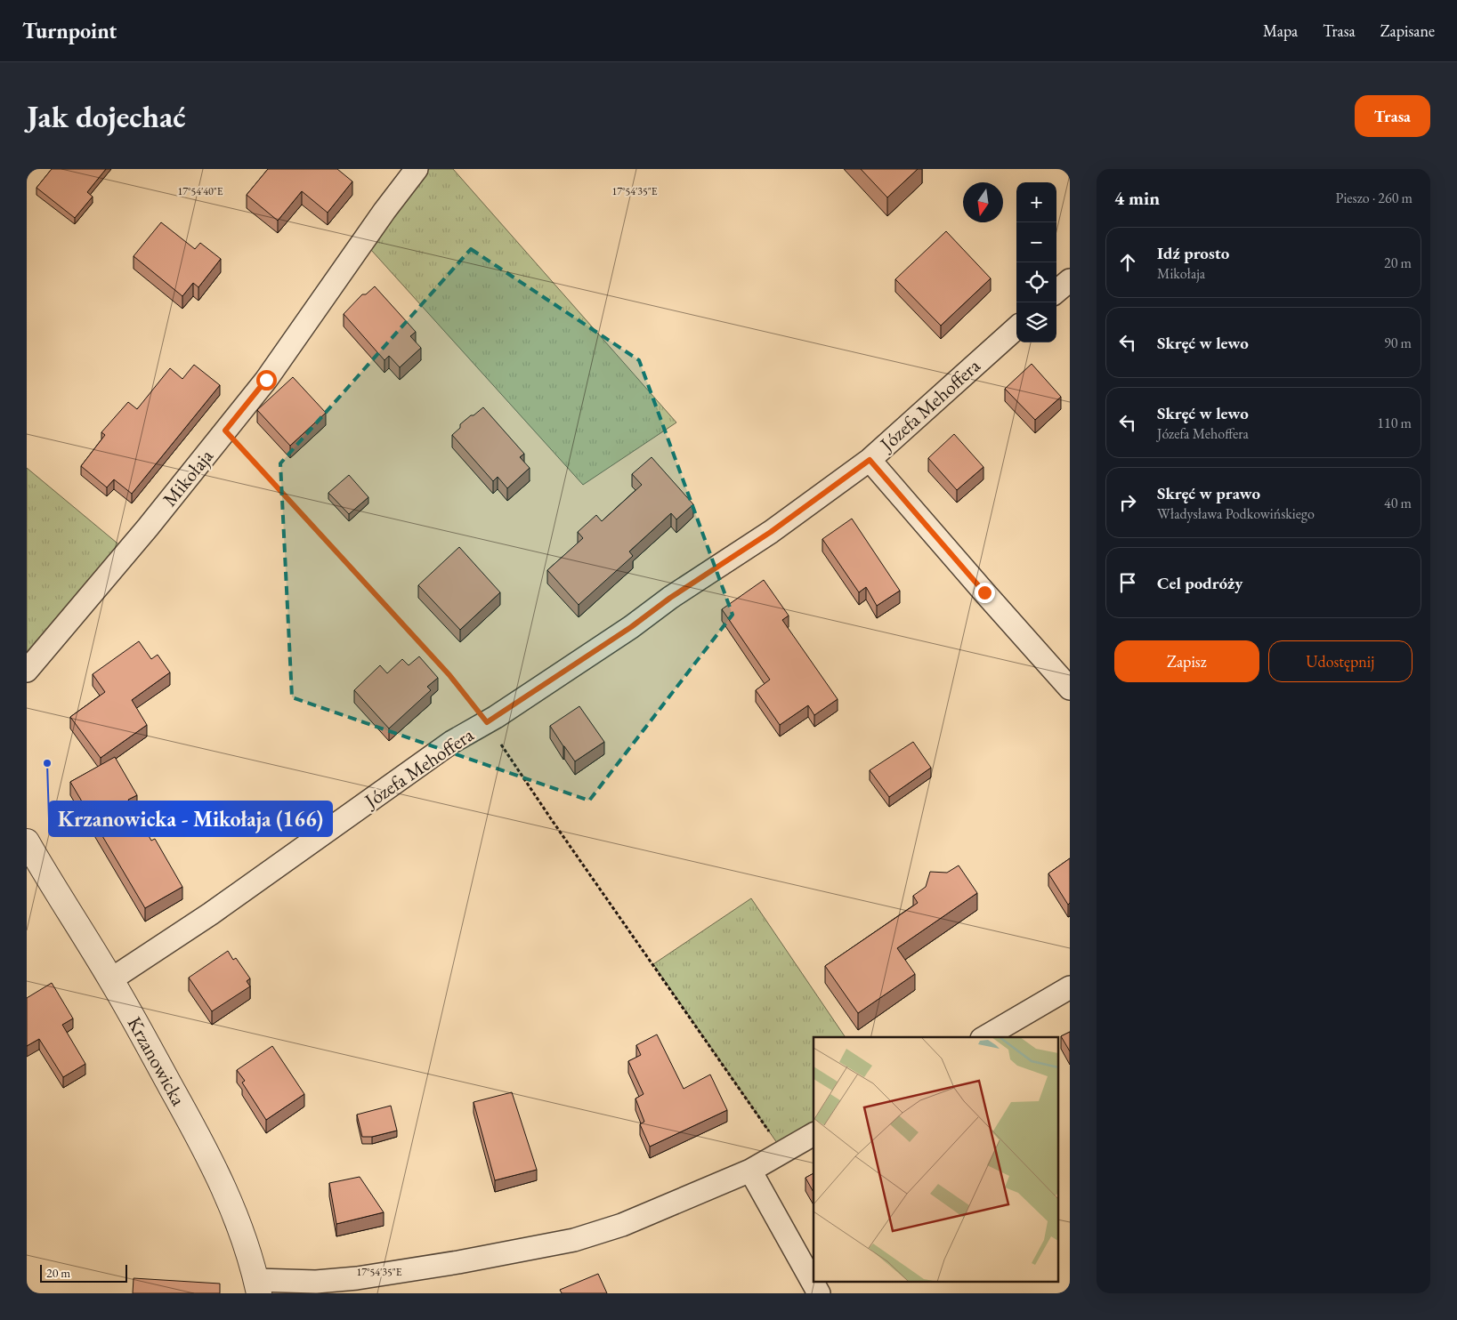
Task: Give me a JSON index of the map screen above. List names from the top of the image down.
{
  "streets": {
    "street": ["Józefa Mehoffera", "Mikołaja", "Krzanowicka"]
  },
  "crossings": [
    ["Józefa Mehoffera", "Krzanowicka"]
  ],
  "places": ["Krzanowicka - Mikołaja (166)"],
  "scale_bar": "20 m",
  "north": "bottom",
  "page": {
    "header": "Turnpoint",
    "nav": ["Mapa", "Trasa", "Zapisane"],
    "buttons": [
      "Trasa",
      ["Zapisz", "Udostępnij"]
    ],
    "title": "Jak dojechać",
    "heading": ["4 min", "Pieszo · 260 m"],
    "map_buttons": ["+", "−"],
    "list": [
      ["Idź prosto", "Mikołaja", "20 m"],
      ["Skręć w lewo", "90 m"],
      ["Skręć w lewo", "Józefa Mehoffera", "110 m"],
      ["Skręć w prawo", "Władysława Podkowińskiego", "40 m"],
      "Cel podróży"
    ],
    "scale": "20 m"
  },
  "coordinates": ["17°54'40\"E", "17°54'35\"E"]
}
